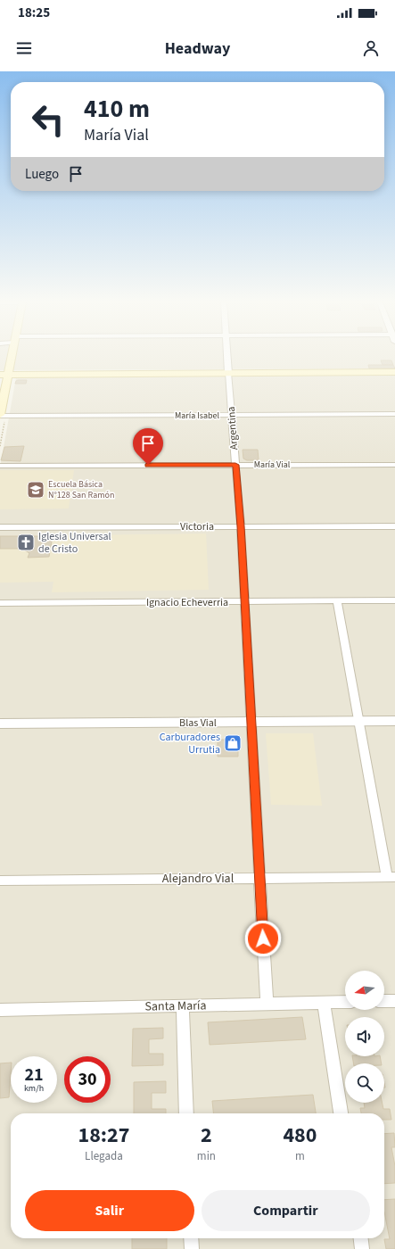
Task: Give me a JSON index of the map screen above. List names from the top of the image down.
{
  "streets": {
    "street": [
      "María Isabel",
      "Argentina",
      "María Vial",
      "Victoria",
      "Ignacio Echeverria",
      "Blas Vial",
      "Alejandro Vial",
      "Santa María"
    ]
  },
  "crossings": [
    ["María Isabel", "Argentina"],
    ["Argentina", "María Vial"],
    ["Argentina", "Victoria"],
    ["Argentina", "Ignacio Echeverria"],
    ["Argentina", "Blas Vial"],
    ["Argentina", "Alejandro Vial"],
    ["Argentina", "Santa María"]
  ],
  "places": {
    "school or university": ["Escuela Básica N°128 San Ramón"],
    "church": ["Iglesia Universal de Cristo"],
    "shop": ["Carburadores Urrutia"]
  },
  "north": "left",
  "page": {
    "status": "18:25",
    "header": "Headway",
    "turn": ["410 m", "María Vial"],
    "then": "Luego",
    "speed": "21 km/h",
    "limit": "30",
    "eta": [
      "18:27",
      "Llegada",
      "2",
      "min",
      "480",
      "m"
    ],
    "buttons": ["Salir", "Compartir"]
  }
}
